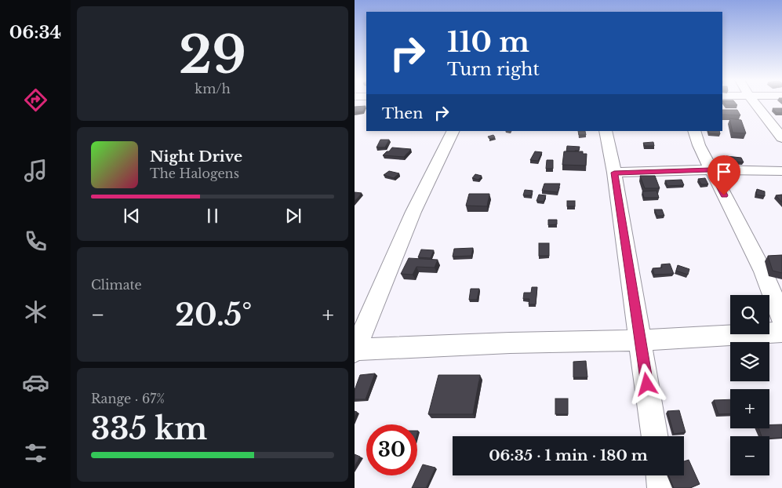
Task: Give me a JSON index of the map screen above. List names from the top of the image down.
{
  "page": {
    "tabs": "06:34",
    "tile": [
      ["29", "km/h"],
      "Climate",
      ["Range · 67%", "335 km"]
    ],
    "turn": ["110 m", "Turn right"],
    "then": "Then",
    "song": ["Night Drive", "The Halogens"],
    "map_buttons": ["+", "−"],
    "heat": ["−", "20.5°", "+"],
    "limit": "30",
    "trip": "06:35 · 1 min · 180 m"
  }
}
